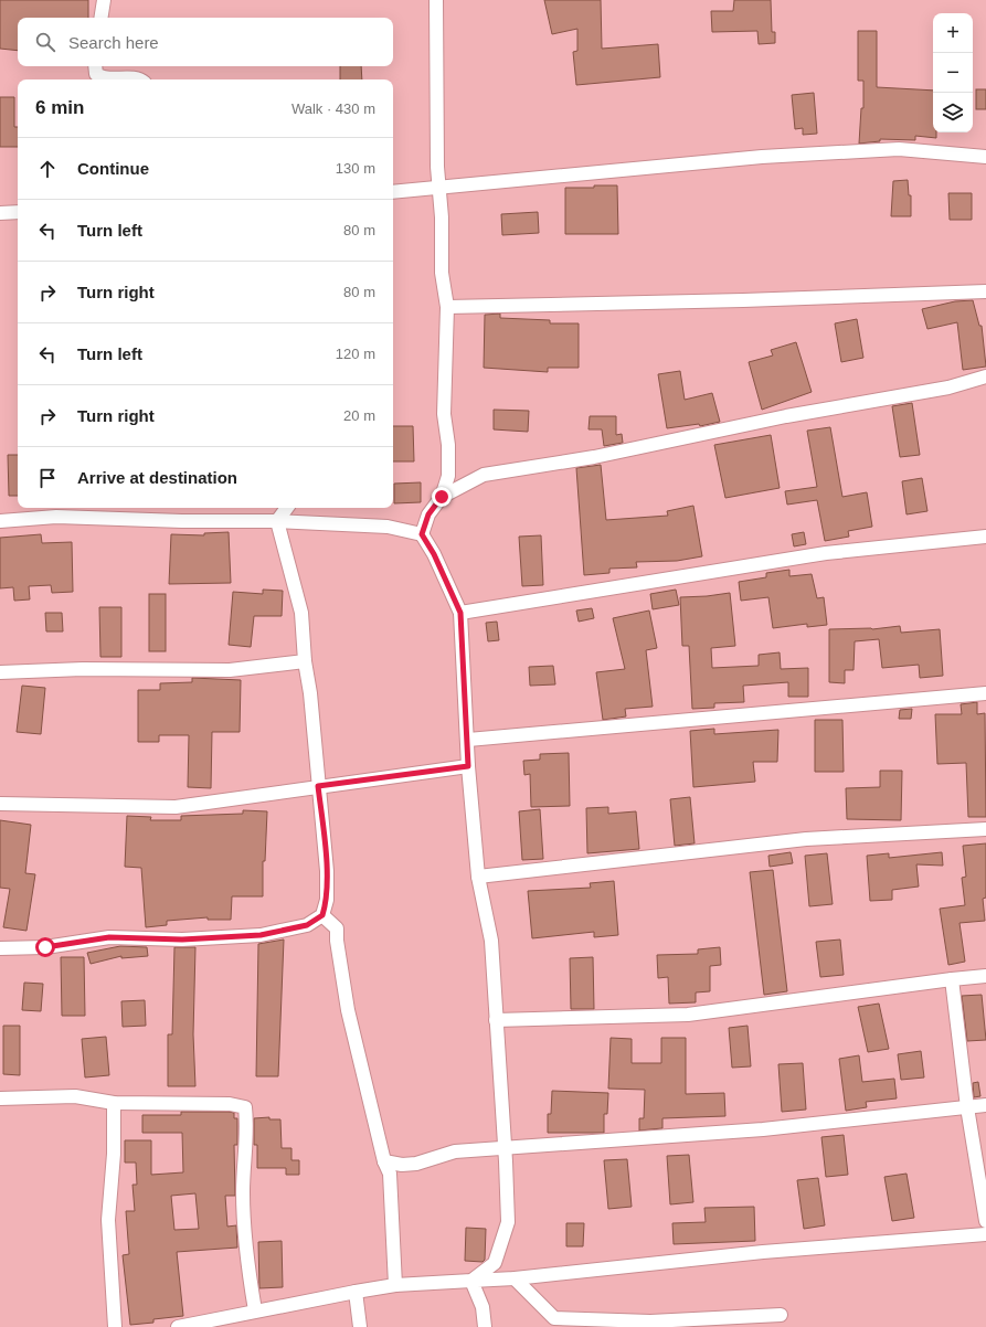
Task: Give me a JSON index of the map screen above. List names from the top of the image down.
{
  "page": {
    "map_buttons": ["+", "−"],
    "search": "Search here",
    "heading": ["6 min", "Walk · 430 m"],
    "list": [
      ["Continue", "130 m"],
      ["Turn left", "80 m"],
      ["Turn right", "80 m"],
      ["Turn left", "120 m"],
      ["Turn right", "20 m"],
      "Arrive at destination"
    ]
  }
}
